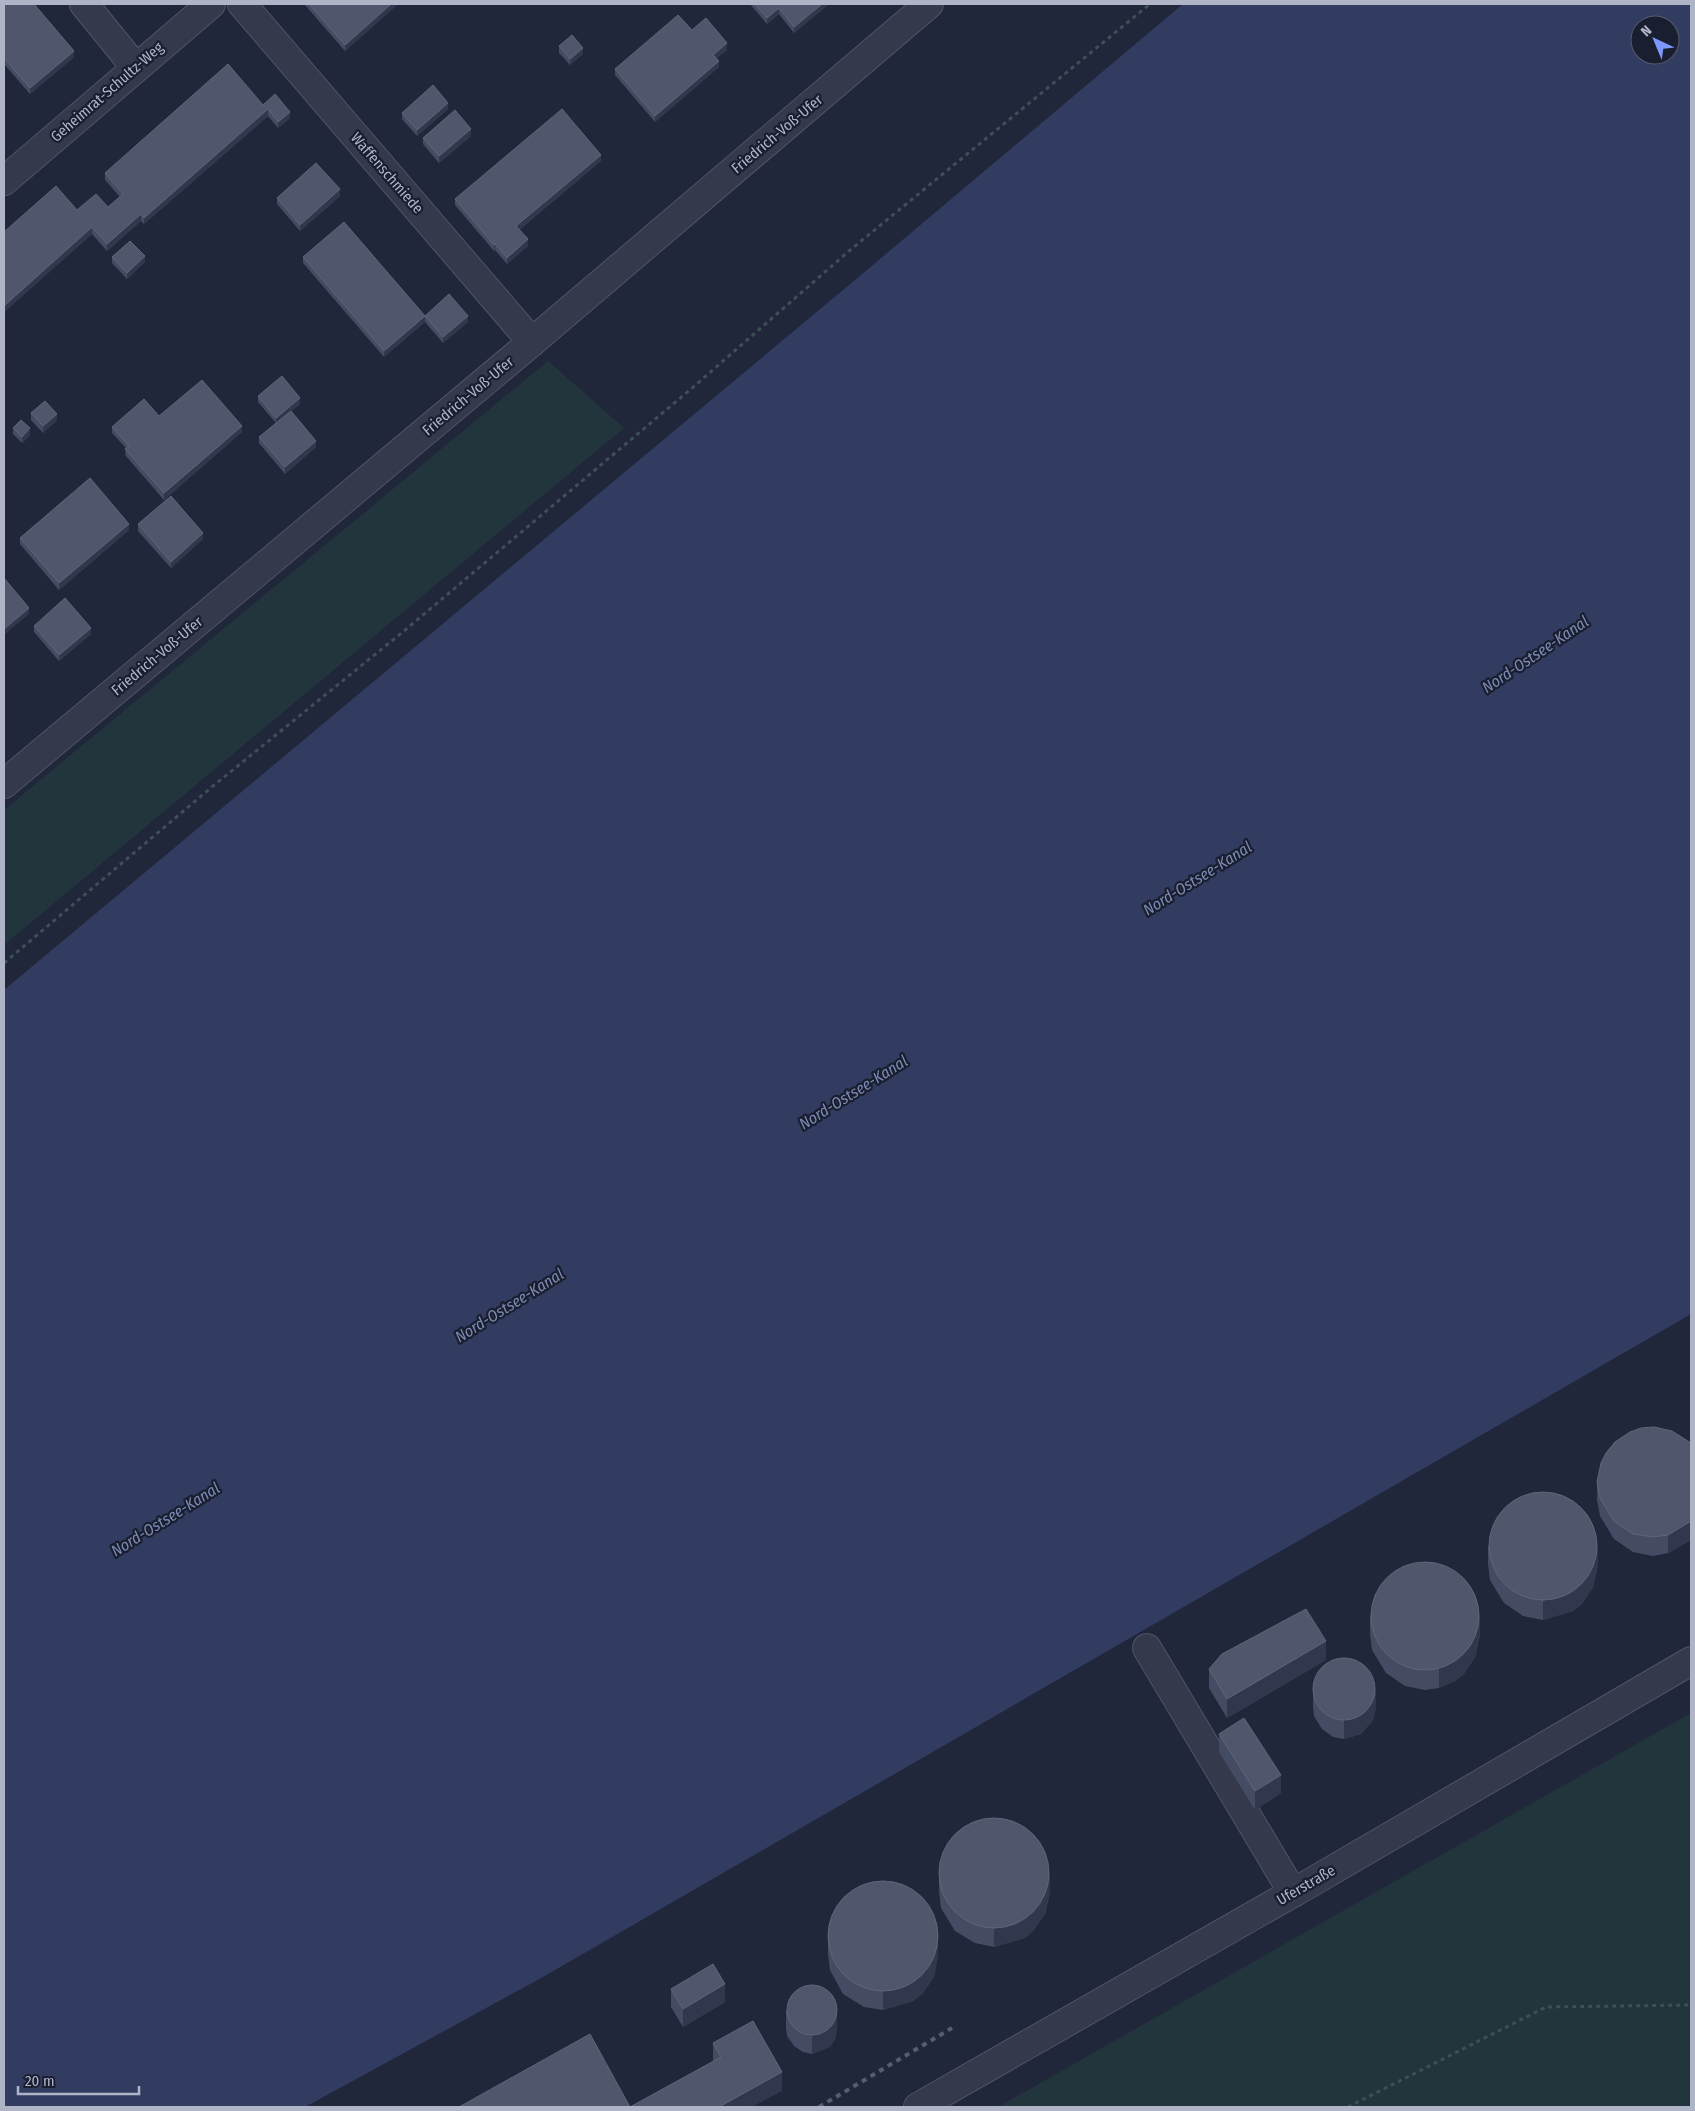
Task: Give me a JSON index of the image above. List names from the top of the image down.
{
  "streets": {
    "street": [
      "Geheimrat-Schultz-Weg",
      "Friedrich-Voß-Ufer",
      "Waffenschmiede",
      "Uferstraße"
    ]
  },
  "crossings": [
    ["Friedrich-Voß-Ufer", "Waffenschmiede"]
  ],
  "water": ["Nord-Ostsee-Kanal"],
  "scale_bar": "20 m",
  "north": "top left"
}
